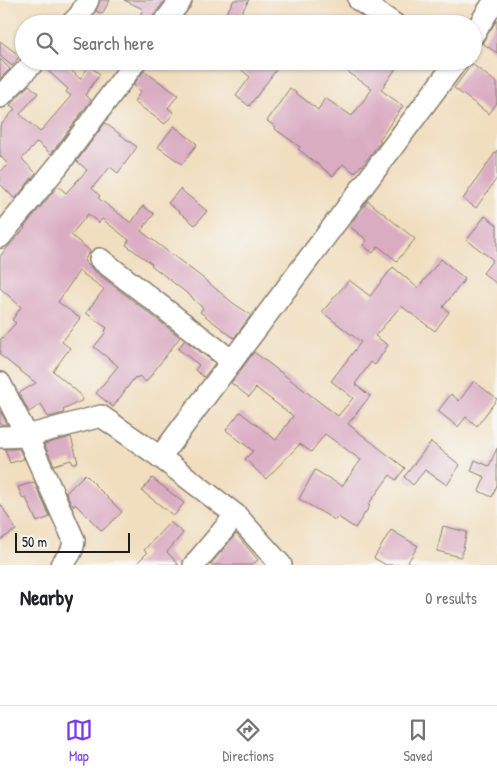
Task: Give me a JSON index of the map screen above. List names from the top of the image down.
{
  "scale_bar": "50 m",
  "page": {
    "search": "Search here",
    "scale": "50 m",
    "heading": ["Nearby", "0 results"],
    "nav": ["Map", "Directions", "Saved"]
  }
}
